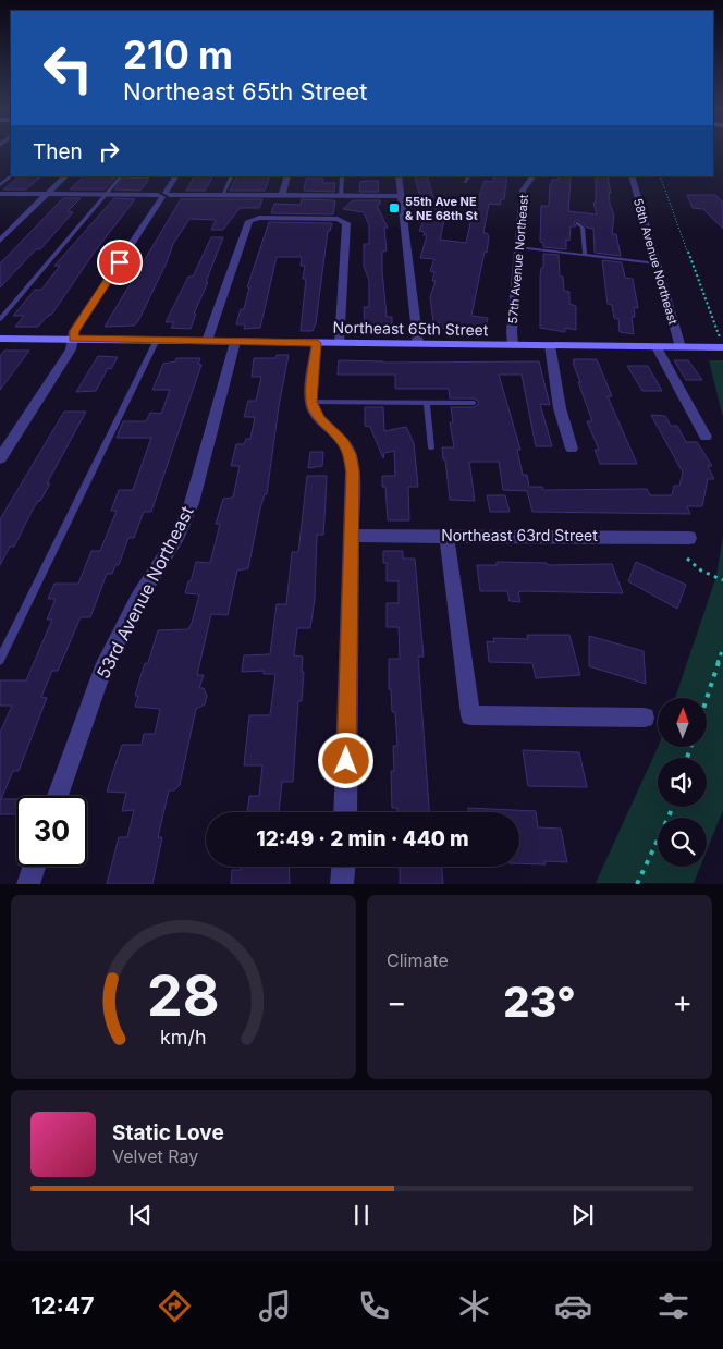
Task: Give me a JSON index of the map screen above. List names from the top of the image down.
{
  "streets": {
    "main road": ["Northeast 65th Street"],
    "street": [
      "57th Avenue Northeast",
      "58th Avenue Northeast",
      "Northeast 63rd Street",
      "53rd Avenue Northeast"
    ]
  },
  "crossings": [
    ["57th Avenue Northeast", "Northeast 65th Street"],
    ["58th Avenue Northeast", "Northeast 65th Street"],
    ["Northeast 65th Street", "53rd Avenue Northeast"]
  ],
  "places": {
    "transit": ["55th Ave NE & NE 68th St"]
  },
  "north": "top",
  "page": {
    "turn": ["210 m", "Northeast 65th Street"],
    "then": "Then",
    "limit": "30",
    "trip": "12:49 · 2 min · 440 m",
    "tile": "Climate",
    "heat": ["−", "23°", "+"],
    "song": ["Static Love", "Velvet Ray"],
    "tabs": "12:47",
    "gauge": ["28", "km/h"]
  }
}
